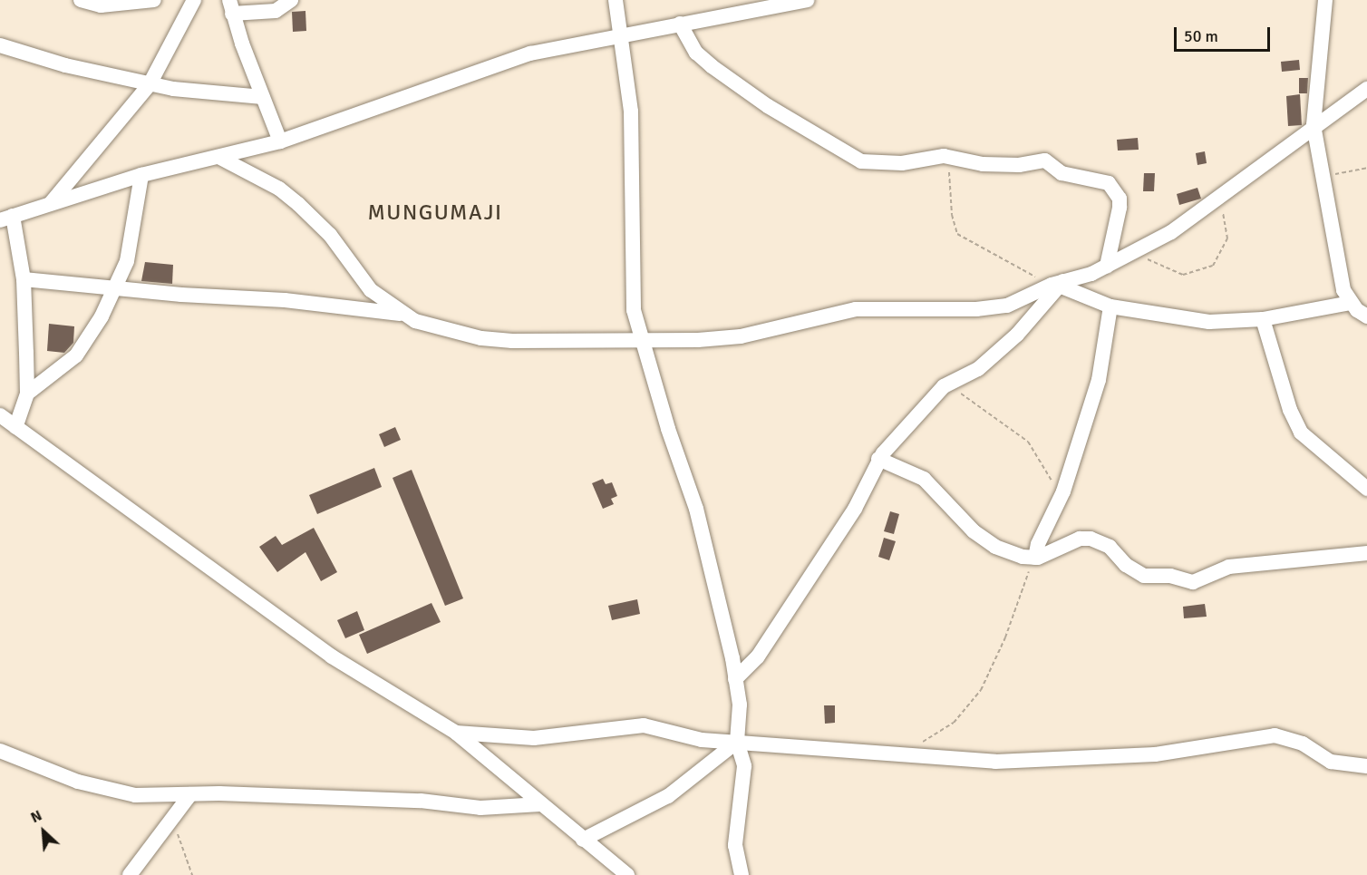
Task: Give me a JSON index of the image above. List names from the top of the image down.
{
  "districts": ["MUNGUMAJI"],
  "scale_bar": "50 m",
  "north": "top left"
}
